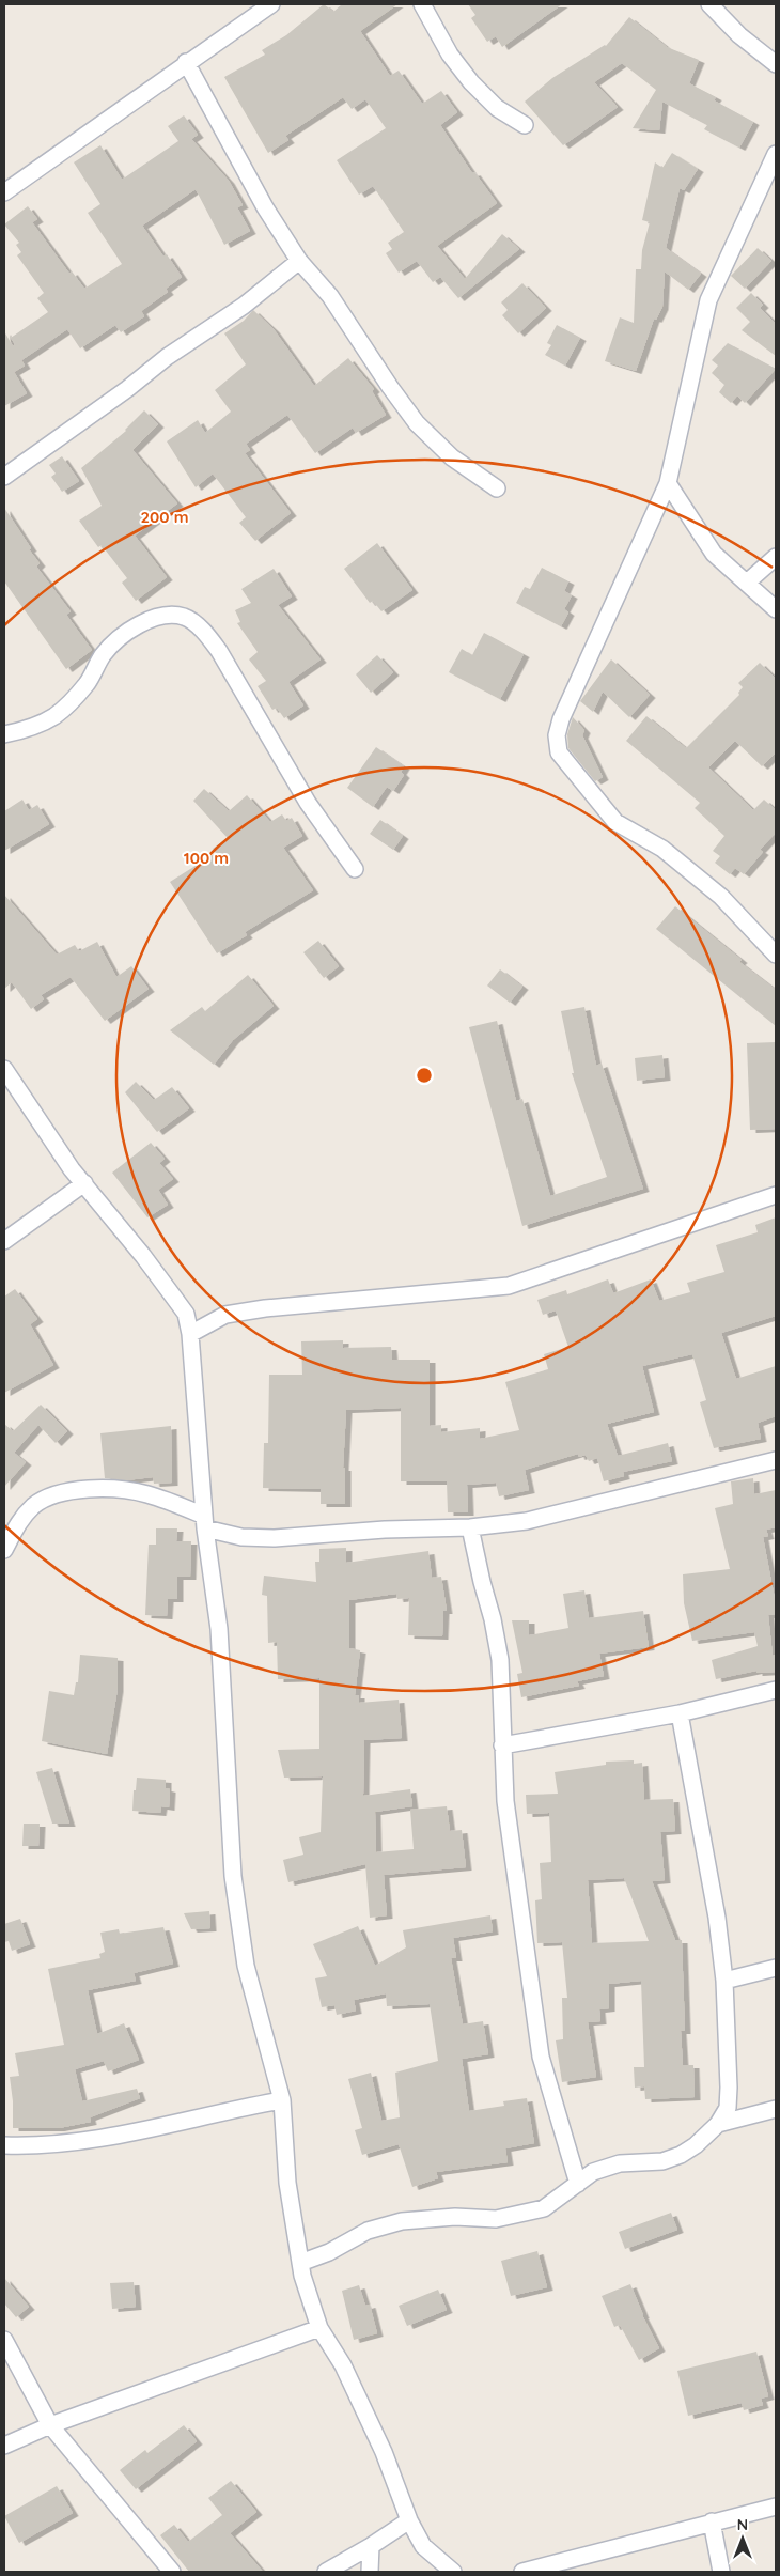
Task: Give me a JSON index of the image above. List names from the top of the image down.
{
  "north": "top",
  "rings": ["200 m", "100 m"]
}
